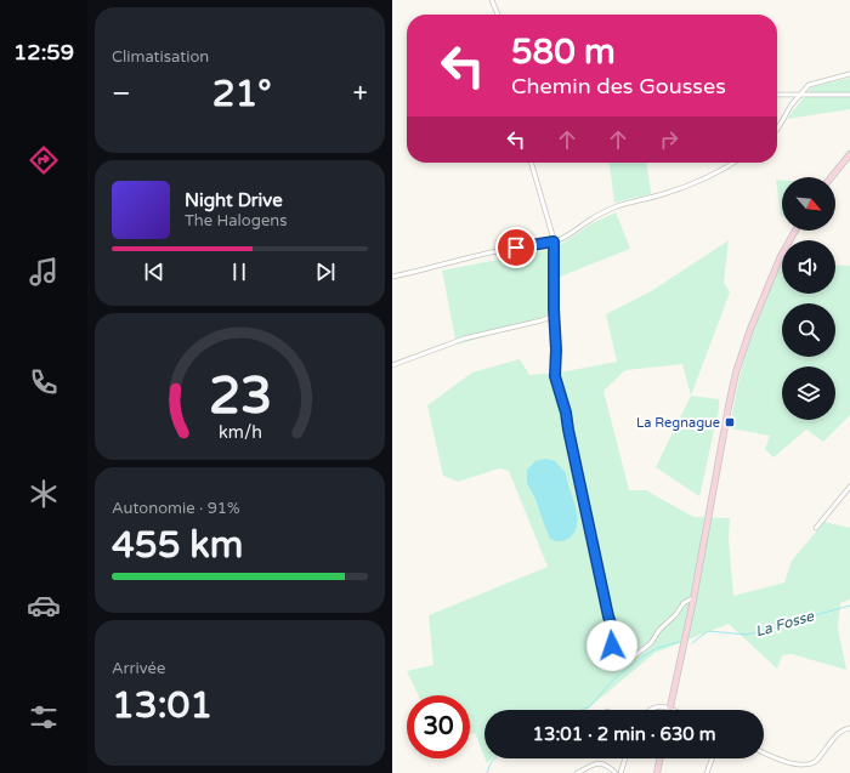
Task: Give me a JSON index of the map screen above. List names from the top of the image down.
{
  "water": ["La Fosse"],
  "places": {
    "transit": ["La Regnague"]
  },
  "north": "bottom right",
  "page": {
    "tabs": "12:59",
    "tile": [
      "Climatisation",
      ["Autonomie · 91%", "455 km"],
      ["Arrivée", "13:01"]
    ],
    "turn": ["580 m", "Chemin des Gousses"],
    "heat": ["−", "21°", "+"],
    "song": ["Night Drive", "The Halogens"],
    "limit": "30",
    "trip": "13:01 · 2 min · 630 m",
    "gauge": ["23", "km/h"]
  }
}
